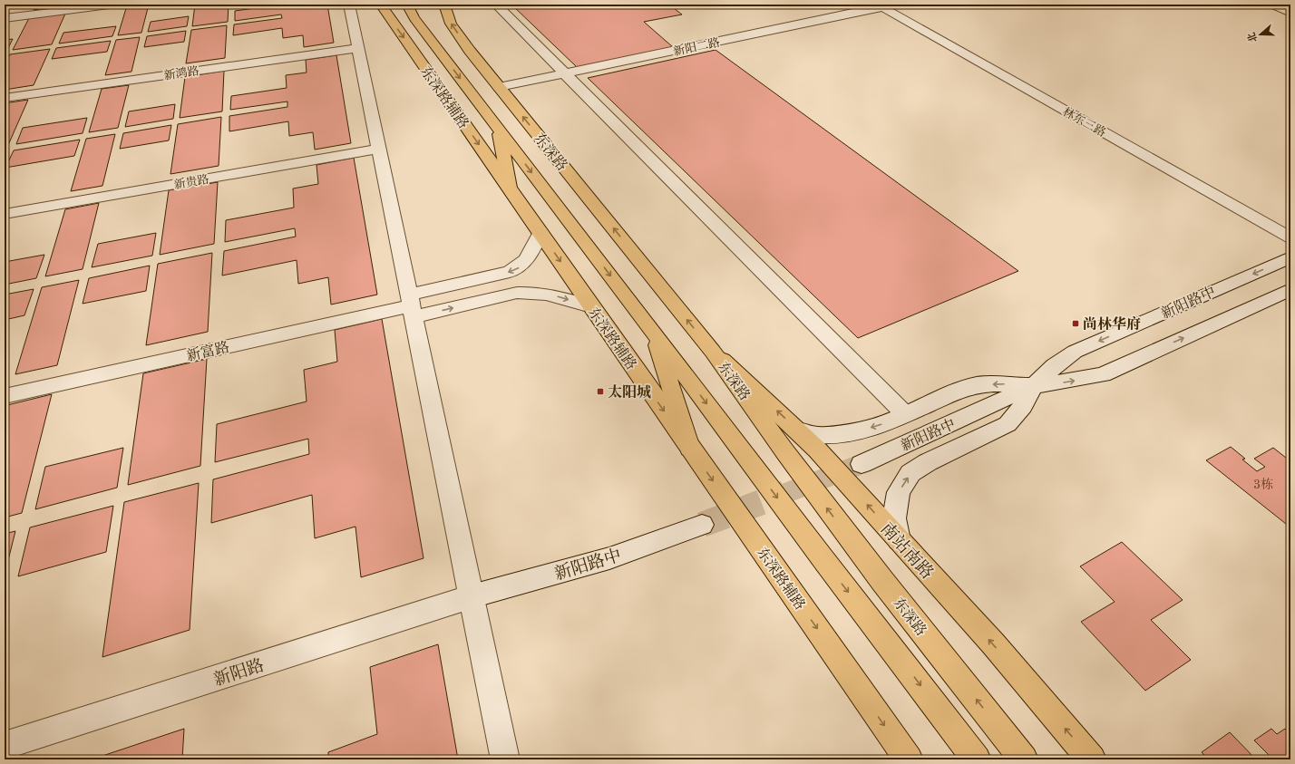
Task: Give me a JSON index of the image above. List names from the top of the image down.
{
  "streets": {
    "main road": ["东深路辅路", "东深路", "南站南路"],
    "street": [
      "新阳二路",
      "新鸿路",
      "林东三路",
      "新贵路",
      "新阳路中",
      "新富路",
      "新阳路"
    ]
  },
  "crossings": [
    ["新阳二路", "林东三路"],
    ["新阳二路", "东深路"],
    ["东深路", "南站南路"],
    ["新阳路中", "新阳路"]
  ],
  "one_way": ["东深路辅路", "南站南路"],
  "places": {
    "transit": ["尚林华府", "太阳城"]
  },
  "house_numbers": ["3栋"],
  "north": "left"
}
